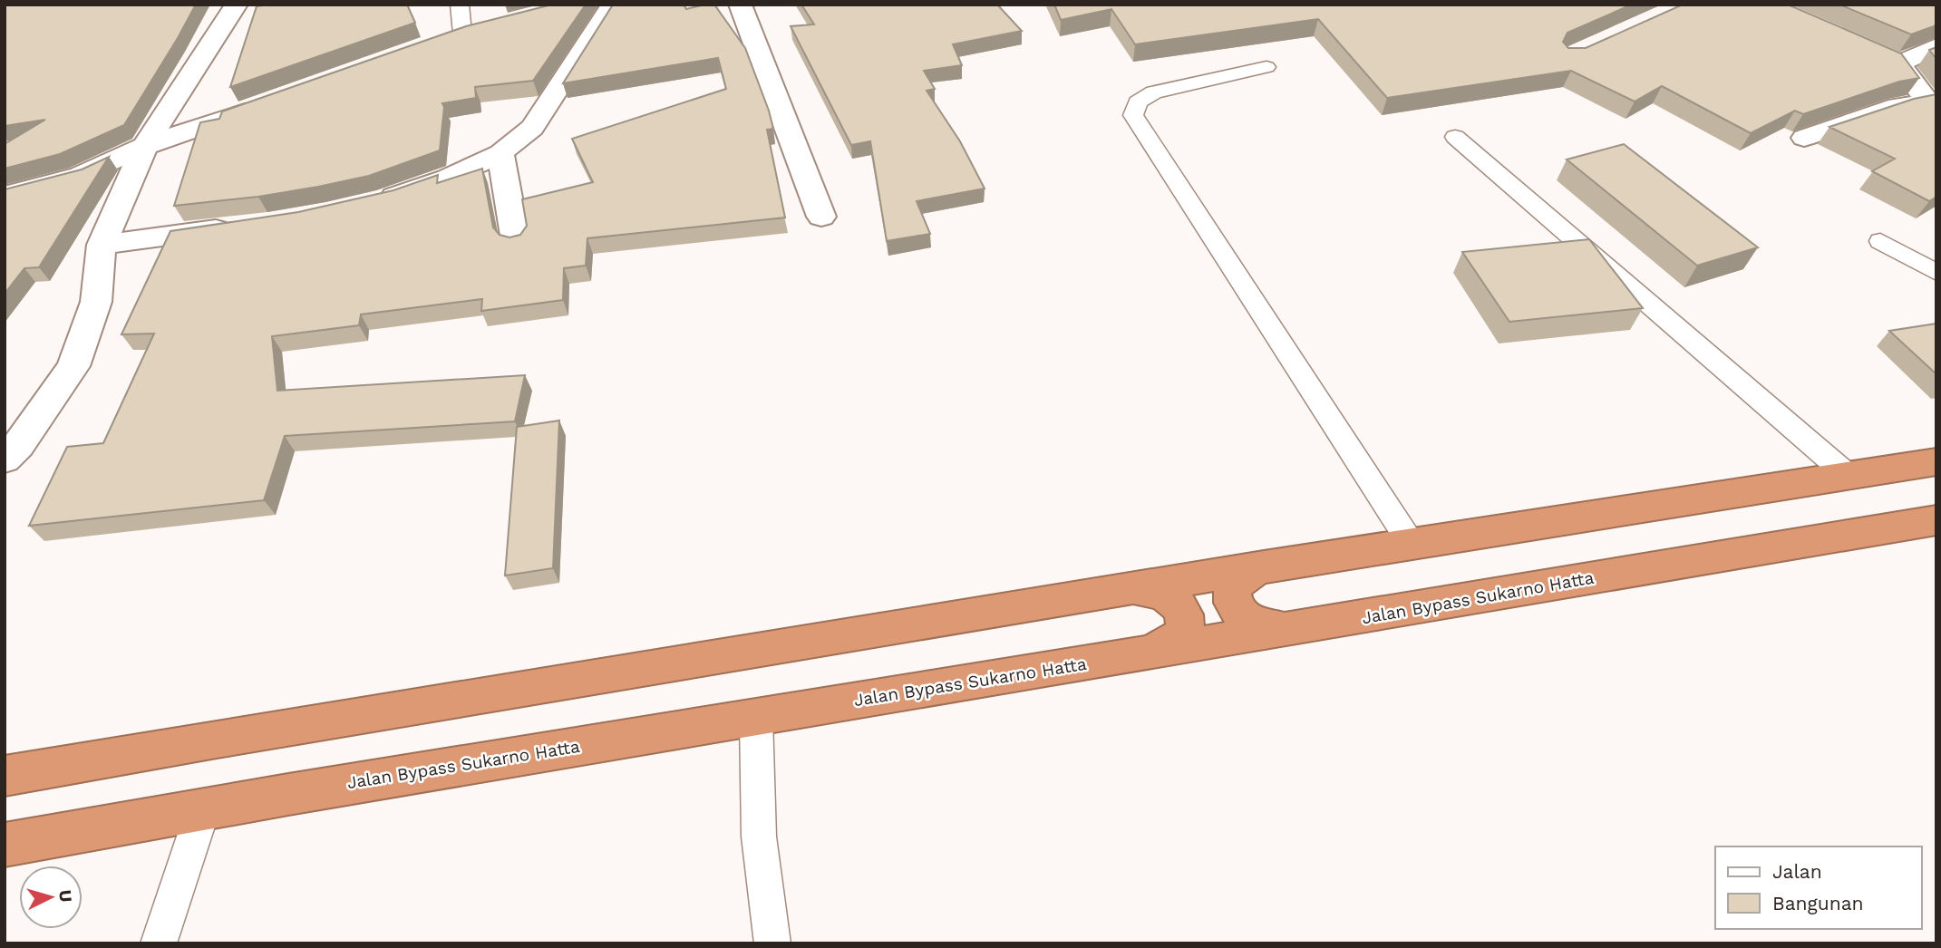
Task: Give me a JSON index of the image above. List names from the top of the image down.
{
  "streets": {
    "highway": ["Jalan Bypass Sukarno Hatta"]
  },
  "legend": ["Jalan", "Bangunan"],
  "north": "right"
}
